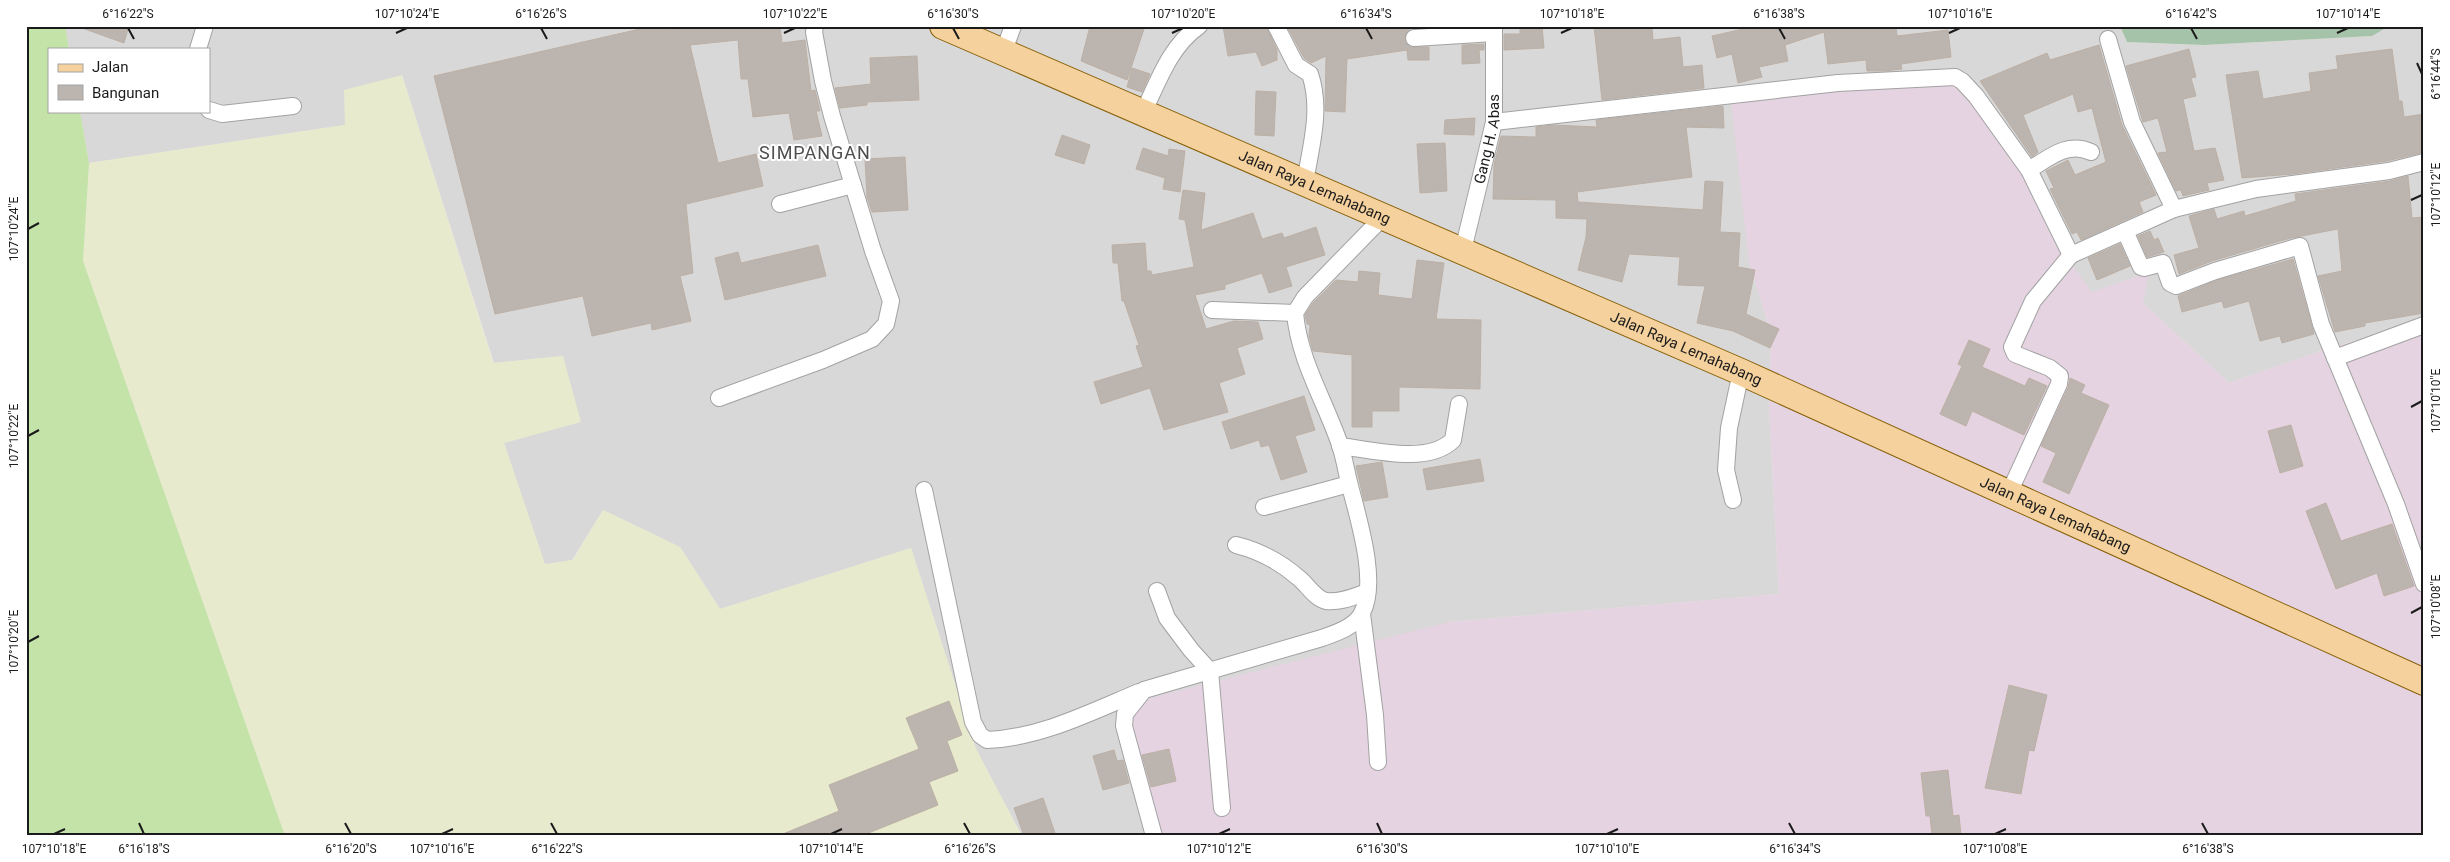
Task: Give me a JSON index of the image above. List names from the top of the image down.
{
  "streets": {
    "main road": ["Jalan Raya Lemahabang"],
    "street": ["Gang H. Abas"]
  },
  "crossings": [
    ["Gang H. Abas", "Jalan Raya Lemahabang"]
  ],
  "districts": ["SIMPANGAN"],
  "legend": ["Jalan", "Bangunan"],
  "coordinates": [
    "6°16'22\"S",
    "107°10'24\"E",
    "6°16'26\"S",
    "107°10'22\"E",
    "6°16'30\"S",
    "107°10'20\"E",
    "6°16'34\"S",
    "107°10'18\"E",
    "6°16'38\"S",
    "107°10'16\"E",
    "6°16'42\"S",
    "107°10'14\"E",
    "6°16'44\"S",
    "107°10'12\"E",
    "107°10'10\"E",
    "107°10'08\"E",
    "6°16'18\"S",
    "6°16'20\"S"
  ]
}
